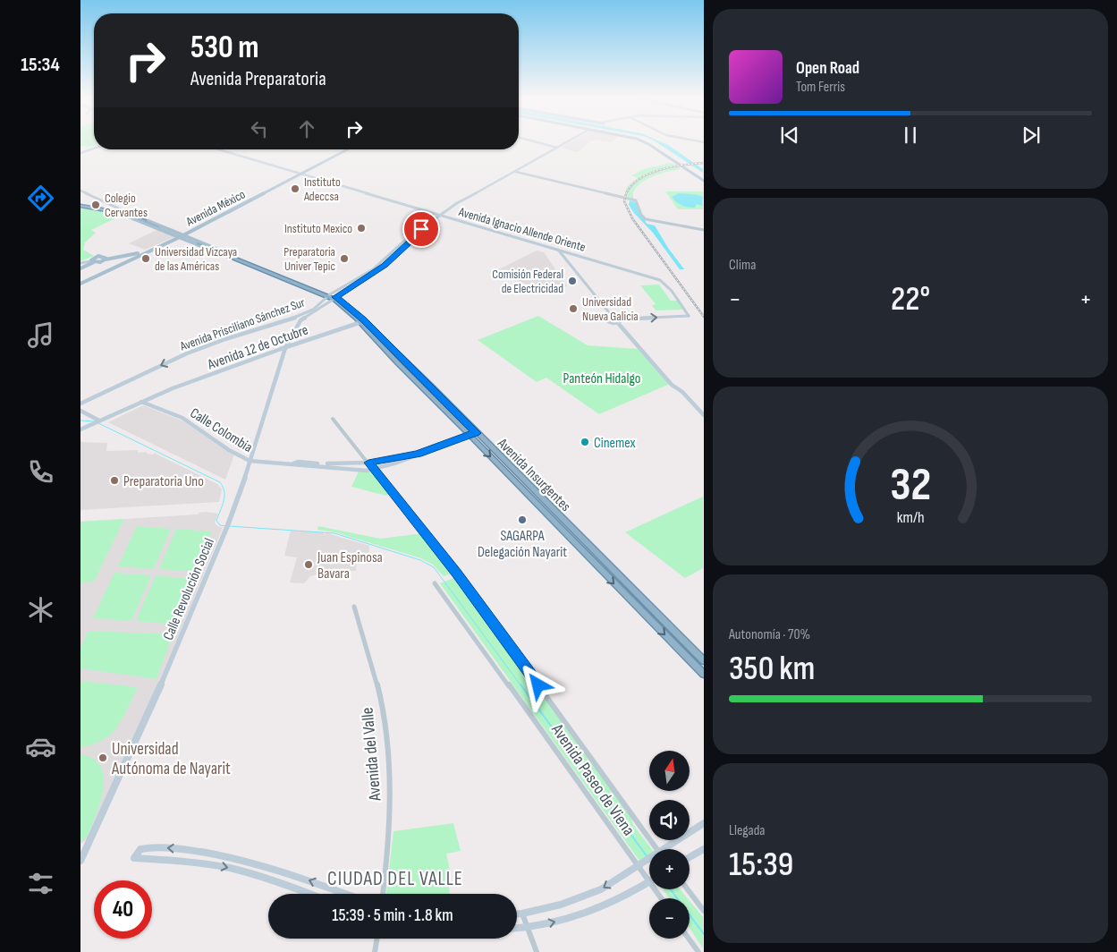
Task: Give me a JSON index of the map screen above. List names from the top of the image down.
{
  "streets": {
    "highway": ["Avenida Insurgentes"],
    "main road": [
      "Avenida México",
      "Avenida Ignacio Allende Oriente",
      "Avenida Prisciliano Sánchez Sur",
      "Avenida 12 de Octubre",
      "Calle Colombia",
      "Calle Revolución Social"
    ],
    "street": ["Avenida del Valle", "Avenida Paseo de Viena"]
  },
  "crossings": [
    ["Avenida México", "Avenida Ignacio Allende Oriente"],
    ["Avenida México", "Avenida Insurgentes"],
    ["Avenida Ignacio Allende Oriente", "Avenida Prisciliano Sánchez Sur"],
    ["Avenida Prisciliano Sánchez Sur", "Avenida Insurgentes"],
    ["Avenida Prisciliano Sánchez Sur", "Calle Revolución Social"],
    ["Avenida 12 de Octubre", "Calle Colombia"],
    ["Avenida 12 de Octubre", "Avenida Insurgentes"],
    ["Avenida 12 de Octubre", "Calle Revolución Social"],
    ["Calle Colombia", "Calle Revolución Social"]
  ],
  "one_way": ["Avenida Prisciliano Sánchez Sur"],
  "districts": ["CIUDAD DEL VALLE"],
  "parks": ["Panteón Hidalgo"],
  "places": [
    "Instituto Adeccsa",
    "Colegio Cervantes",
    "Instituto Mexico",
    "Universidad Vizcaya de las Américas",
    "Preparatoria Univer Tepic",
    "Comisión Federal de Electricidad",
    "Universidad Nueva Galicia",
    "Cinemex",
    "Preparatoria Uno",
    "SAGARPA Delegación Nayarit",
    "Juan Espinosa Bavara",
    "Universidad Autónoma de Nayarit"
  ],
  "north": "top",
  "page": {
    "tabs": "15:34",
    "turn": ["530 m", "Avenida Preparatoria"],
    "song": ["Open Road", "Tom Ferris"],
    "tile": [
      "Clima",
      ["Autonomía · 70%", "350 km"],
      ["Llegada", "15:39"]
    ],
    "heat": ["−", "22°", "+"],
    "map_buttons": ["+", "−"],
    "limit": "40",
    "trip": "15:39 · 5 min · 1.8 km",
    "gauge": ["32", "km/h"]
  }
}
